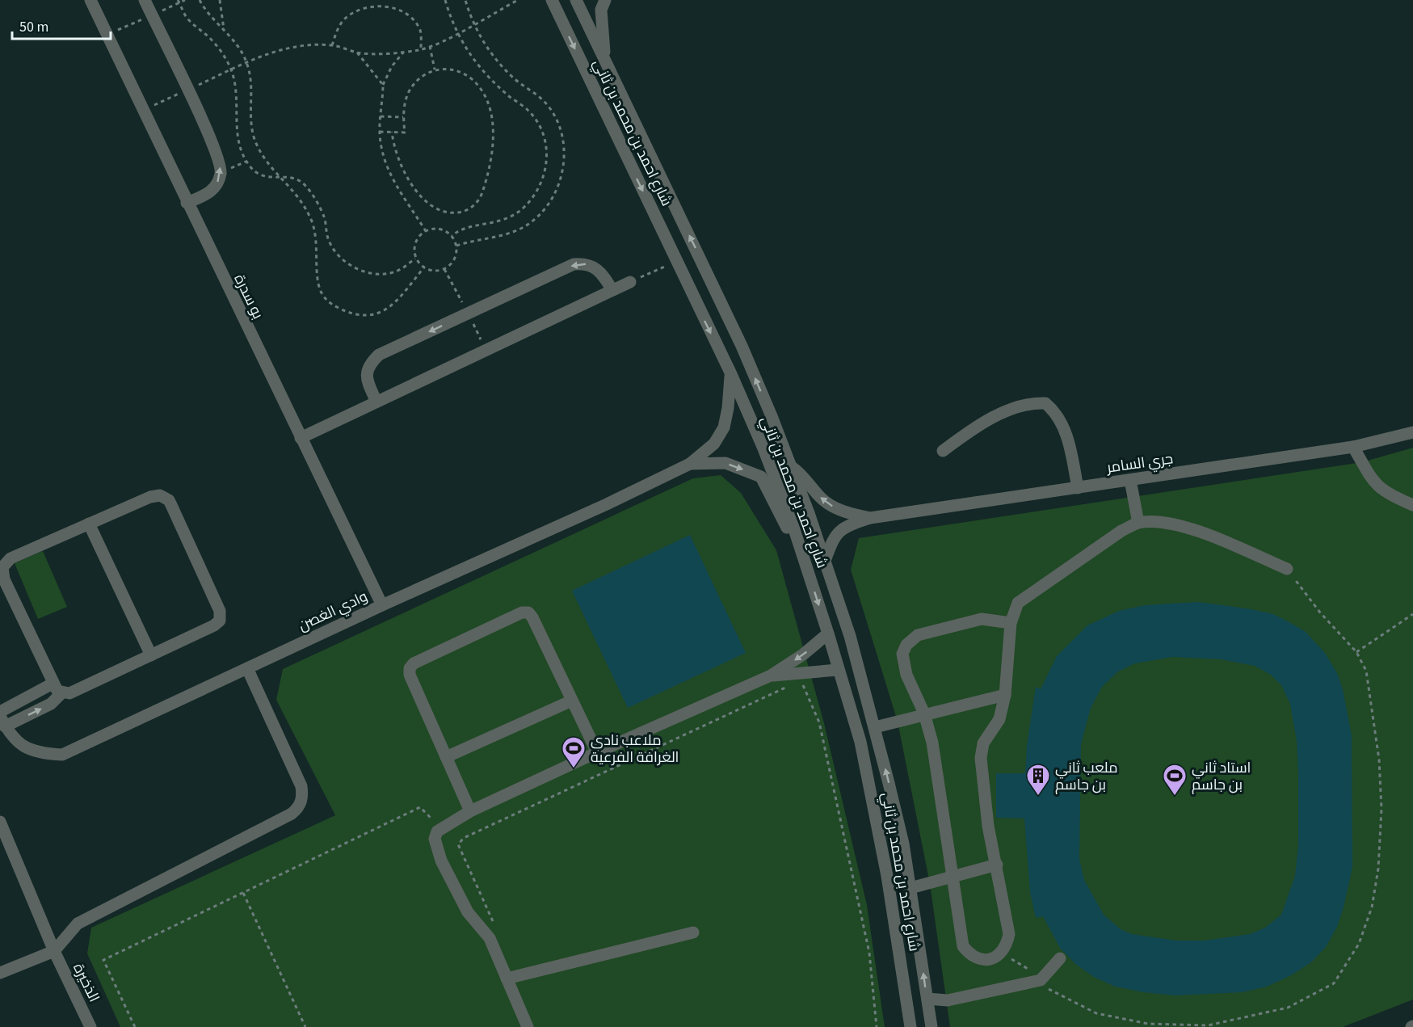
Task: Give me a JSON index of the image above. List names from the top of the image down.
{
  "streets": {
    "street": [
      "شارع احمد بن محمد بن ثاني",
      "بو سدرة",
      "جري السامر",
      "وادي الغصن",
      "الذخيرة"
    ]
  },
  "crossings": [
    ["شارع احمد بن محمد بن ثاني", "جري السامر"],
    ["شارع احمد بن محمد بن ثاني", "وادي الغصن"],
    ["بو سدرة", "وادي الغصن"]
  ],
  "places": {
    "sports": ["ملاعب نادي الغرافة الفرعية", "استاد ثاني بن جاسم"],
    "building": ["ملعب ثاني بن جاسم"]
  },
  "scale_bar": "50 m"
}
